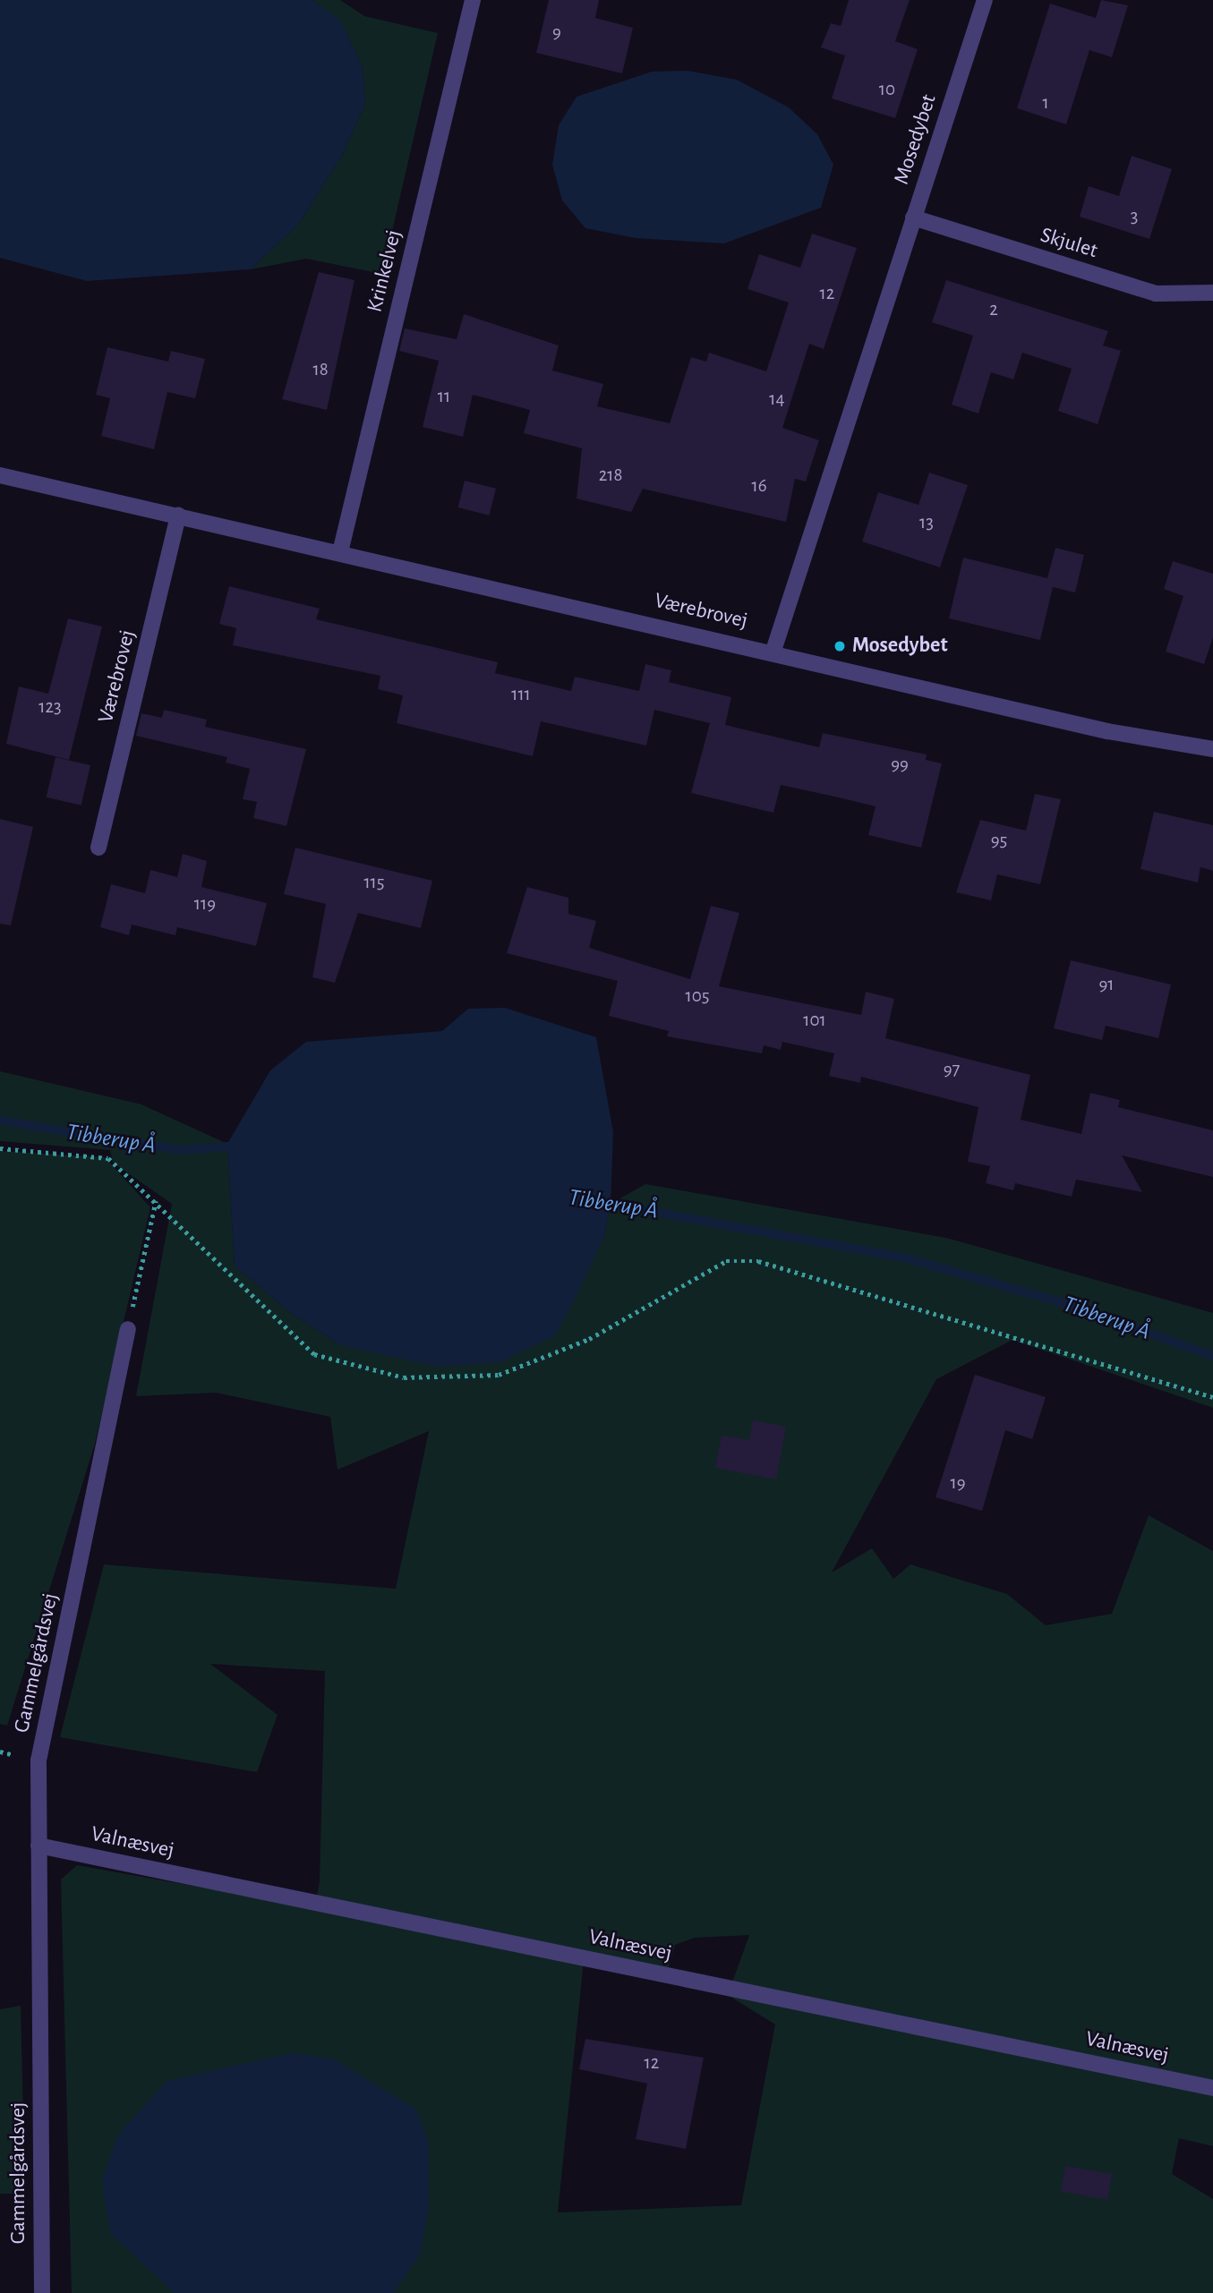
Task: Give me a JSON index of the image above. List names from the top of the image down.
{
  "streets": {
    "street": [
      "Mosedybet",
      "Skjulet",
      "Krinkelvej",
      "Værebrovej",
      "Gammelgårdsvej",
      "Valnæsvej"
    ]
  },
  "crossings": [
    ["Mosedybet", "Skjulet"],
    ["Mosedybet", "Værebrovej"],
    ["Krinkelvej", "Værebrovej"],
    ["Gammelgårdsvej", "Valnæsvej"]
  ],
  "water": ["Tibberup Å"],
  "places": ["Mosedybet"],
  "house_numbers": [
    "9",
    "10",
    "1",
    "3",
    "12",
    "2",
    "18",
    "11",
    "14",
    "218",
    "16",
    "13",
    "111",
    "123",
    "99",
    "95",
    "115",
    "119",
    "91",
    "105",
    "101",
    "97",
    "19",
    "12"
  ]
}
